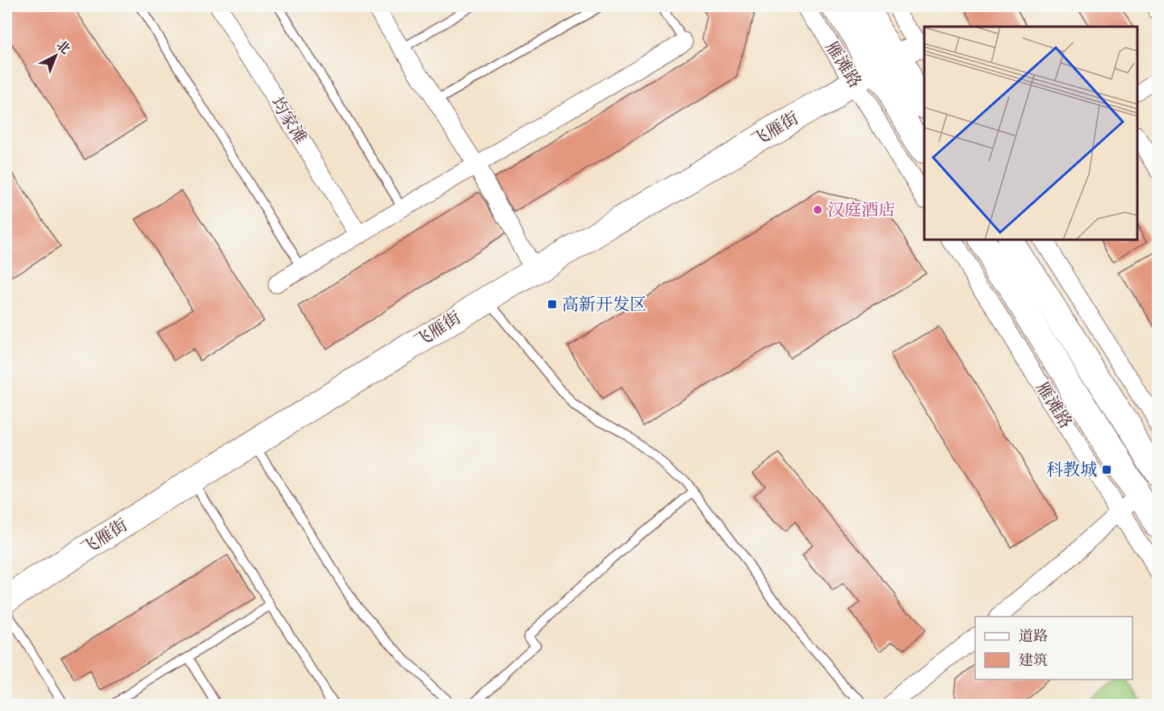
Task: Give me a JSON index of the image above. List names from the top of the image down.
{
  "streets": {
    "main road": ["雁滩路", "飞雁街"],
    "street": ["均家滩"]
  },
  "crossings": [
    ["雁滩路", "飞雁街"]
  ],
  "places": {
    "other": ["汉庭酒店"],
    "transit": ["高新开发区", "科教城"]
  },
  "legend": ["道路", "建筑"],
  "north": "top right"
}
